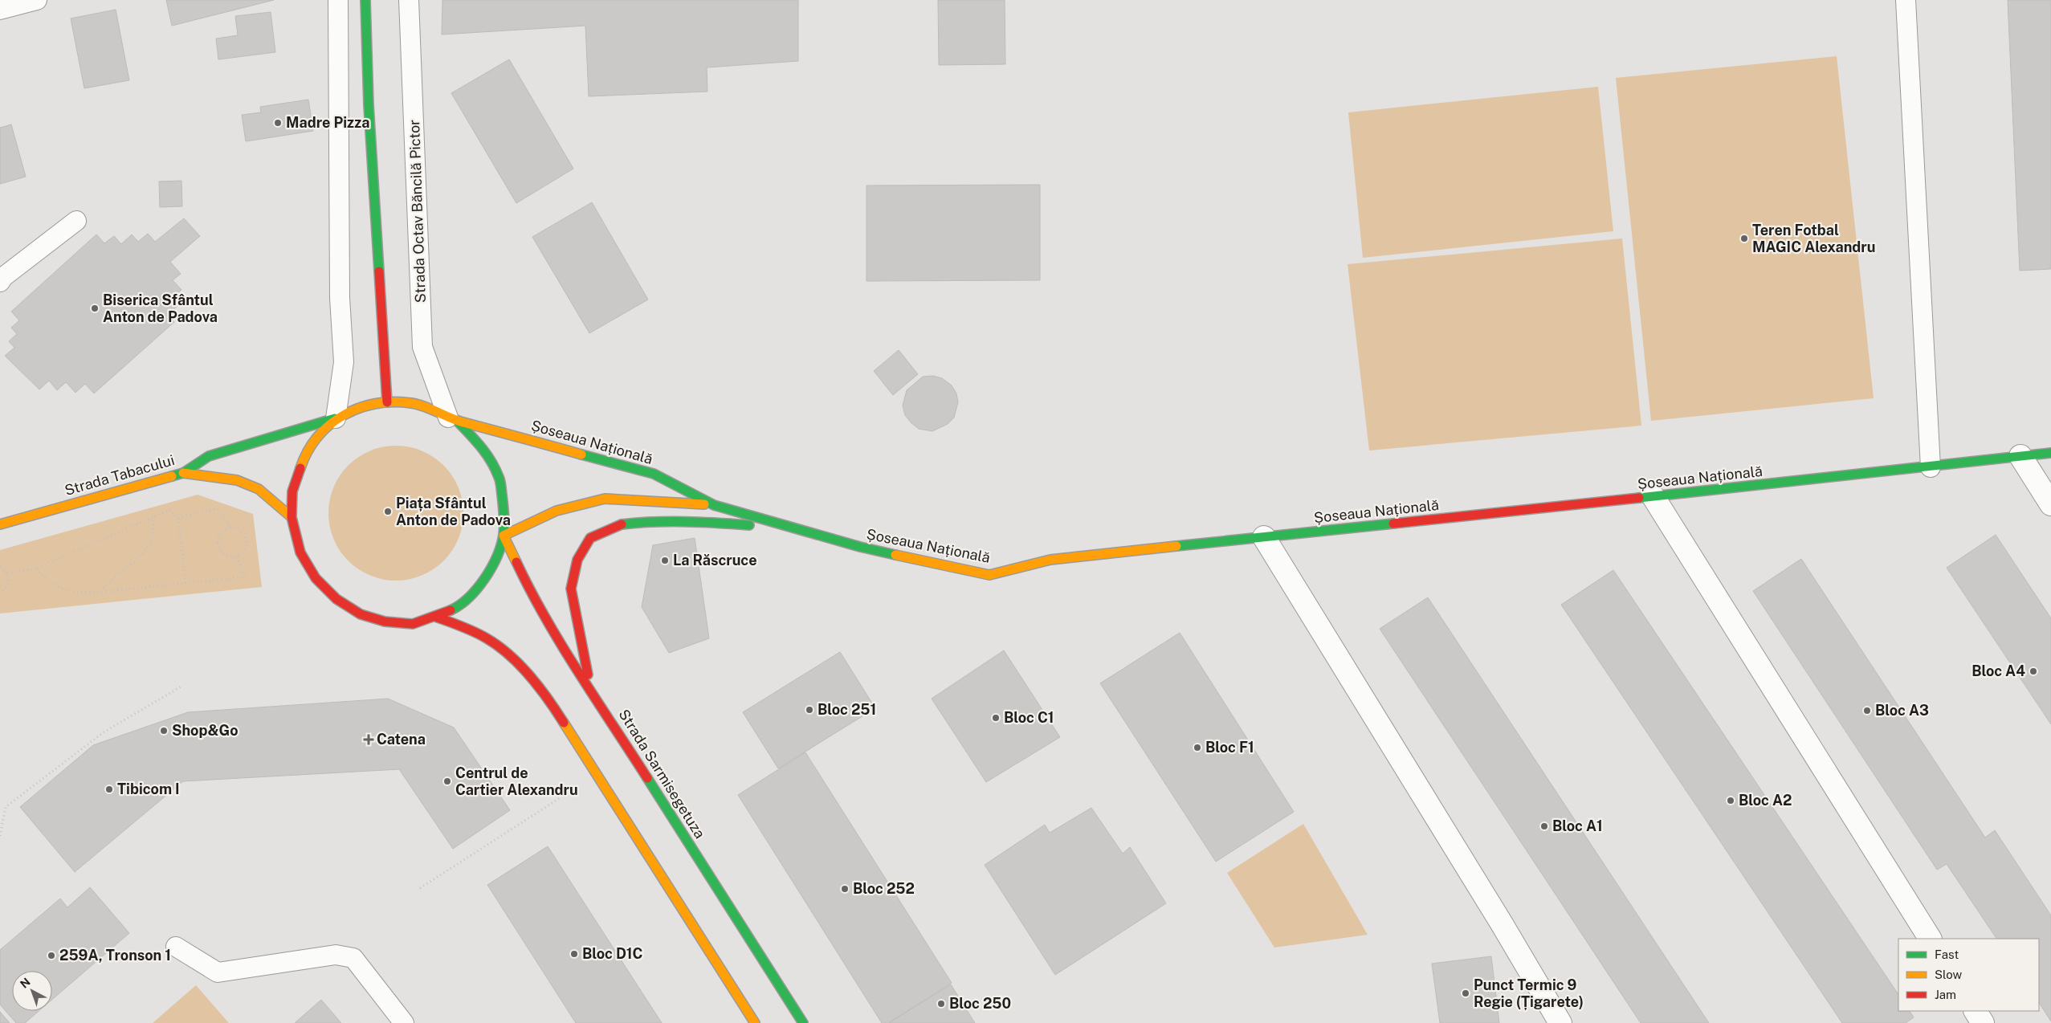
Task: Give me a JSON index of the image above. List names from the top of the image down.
{
  "streets": {
    "street": ["Șoseaua Națională", "Strada Tabacului", "Strada Sarmisegetuza"],
    "lane": ["Strada Octav Băncilă Pictor"]
  },
  "crossings": [
    ["Strada Octav Băncilă Pictor", "Șoseaua Națională"],
    ["Șoseaua Națională", "Strada Tabacului"],
    ["Șoseaua Națională", "Strada Sarmisegetuza"]
  ],
  "places": {
    "other": [
      "Madre Pizza",
      "Teren Fotbal MAGIC Alexandru",
      "Biserica Sfântul Anton de Padova",
      "Piața Sfântul Anton de Padova",
      "La Răscruce",
      "Bloc A4",
      "Bloc 251",
      "Bloc A3",
      "Bloc C1",
      "Shop&Go",
      "Bloc F1",
      "Centrul de Cartier Alexandru",
      "Tibicom I",
      "Bloc A2",
      "Bloc A1",
      "Bloc 252",
      "Bloc D1C",
      "259A, Tronson 1",
      "Punct Termic 9 Regie (Țigarete)",
      "Bloc 250"
    ],
    "health": ["Catena"]
  },
  "legend": ["Fast", "Slow", "Jam"],
  "north": "top left"
}
